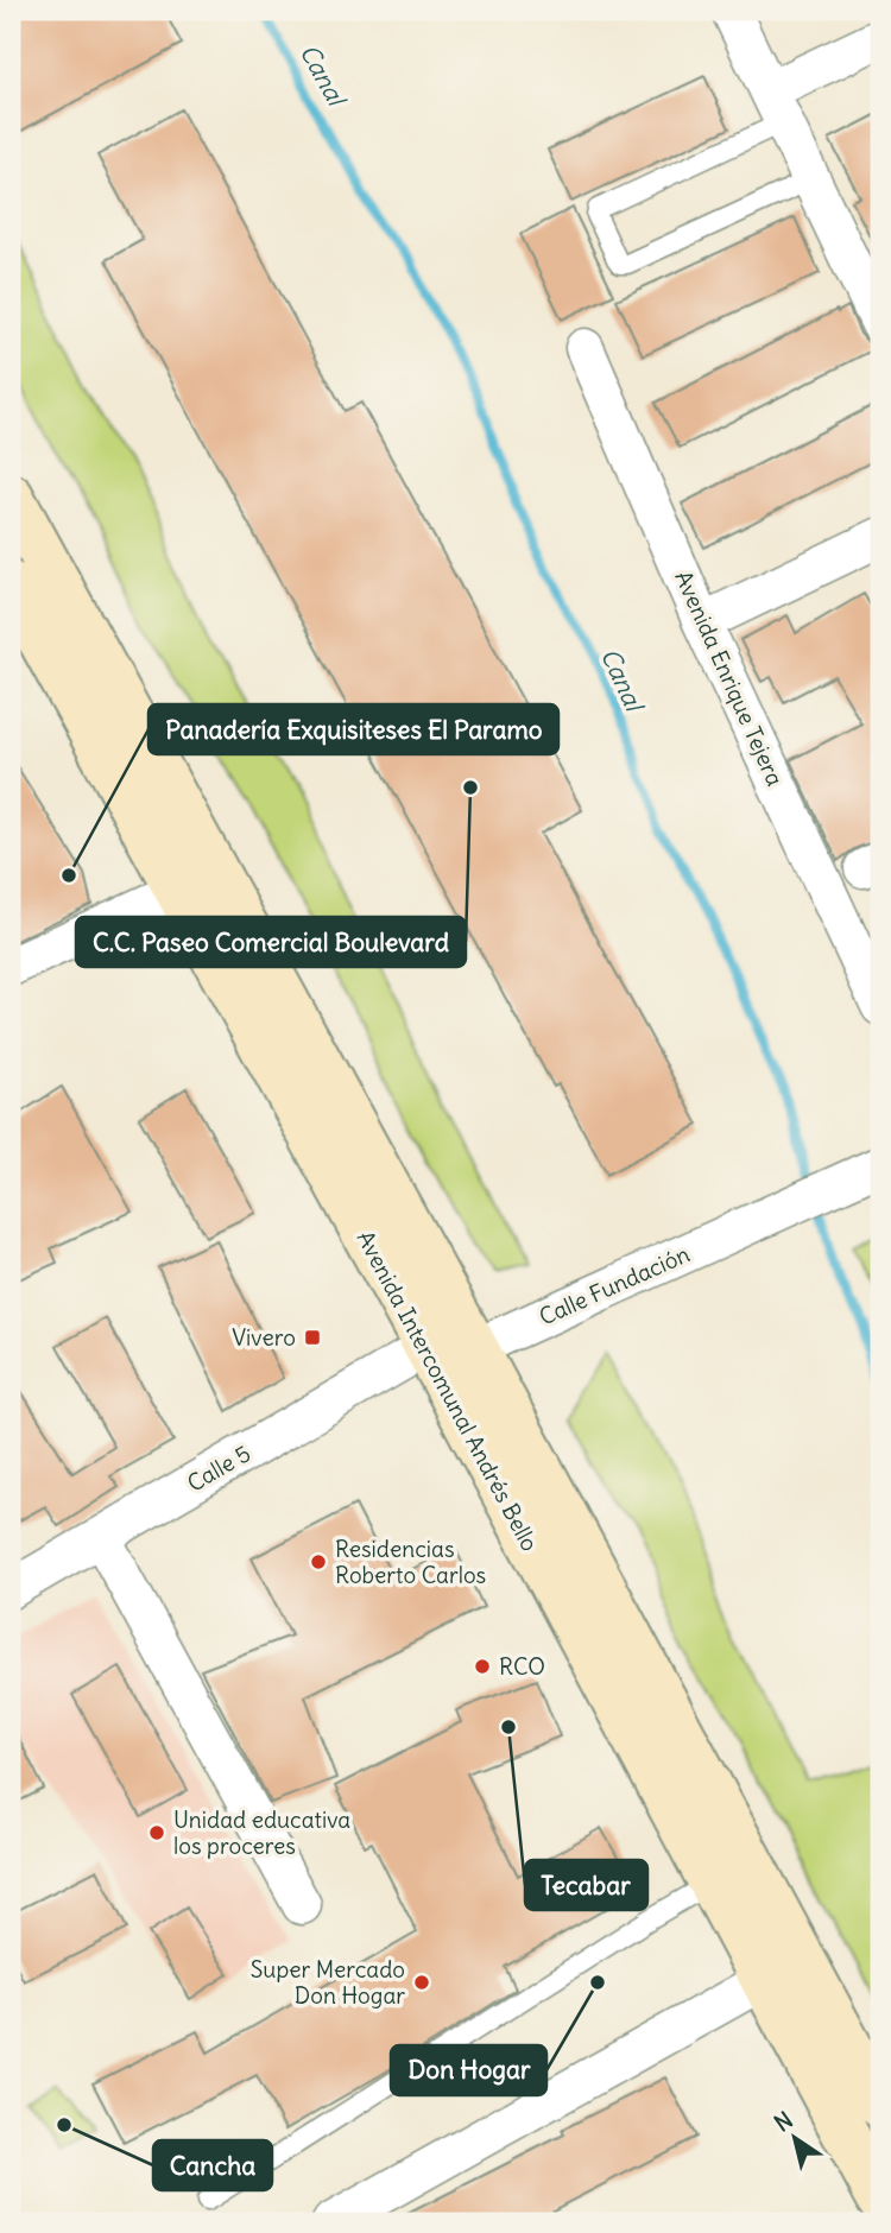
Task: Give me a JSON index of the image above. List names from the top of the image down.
{
  "streets": {
    "main road": ["Avenida Intercomunal Andrés Bello"],
    "street": ["Avenida Enrique Tejera", "Calle Fundación", "Calle 5"]
  },
  "crossings": [
    ["Calle Fundación", "Avenida Intercomunal Andrés Bello"],
    ["Avenida Intercomunal Andrés Bello", "Calle 5"]
  ],
  "water": ["Canal"],
  "places": {
    "other": [
      "C.C. Paseo Comercial Boulevard",
      "Panadería Exquisiteses El Paramo",
      "Residencias Roberto Carlos",
      "RCO",
      "Tecabar",
      "Unidad educativa los proceres",
      "Super Mercado Don Hogar",
      "Don Hogar",
      "Cancha"
    ],
    "transit": ["Vivero"]
  },
  "north": "top left"
}
